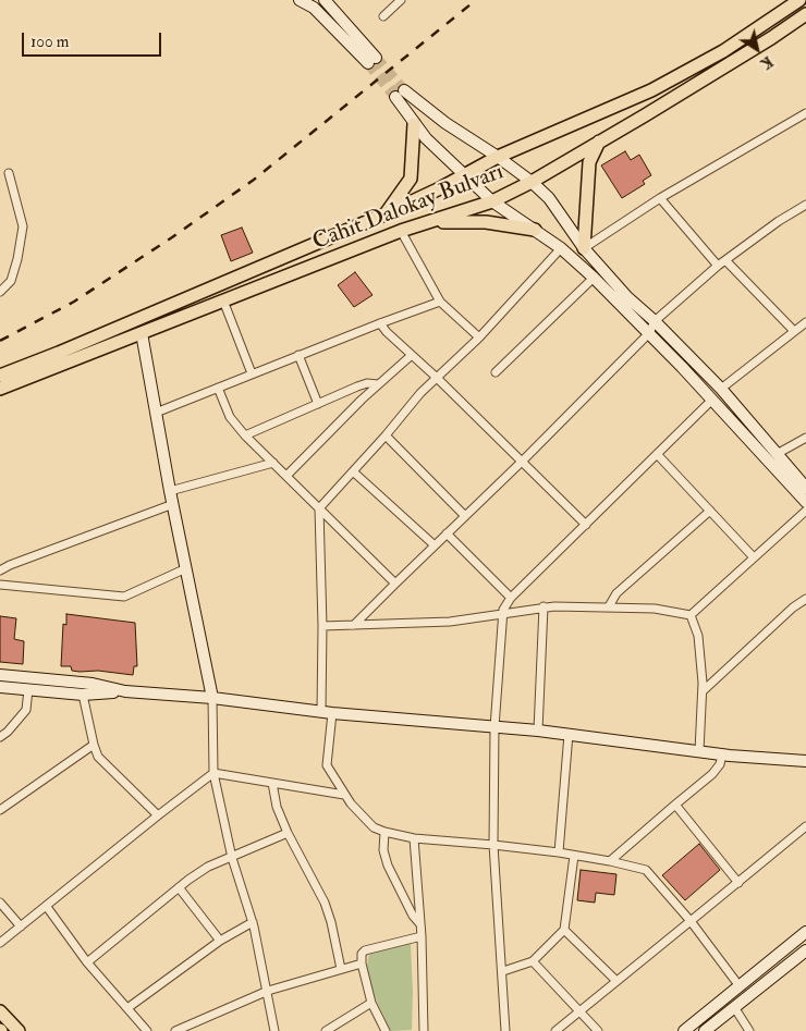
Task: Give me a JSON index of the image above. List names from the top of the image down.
{
  "streets": {
    "main road": ["Cahit Dalokay Bulvarı"]
  },
  "scale_bar": "100 m",
  "north": "bottom right"
}
